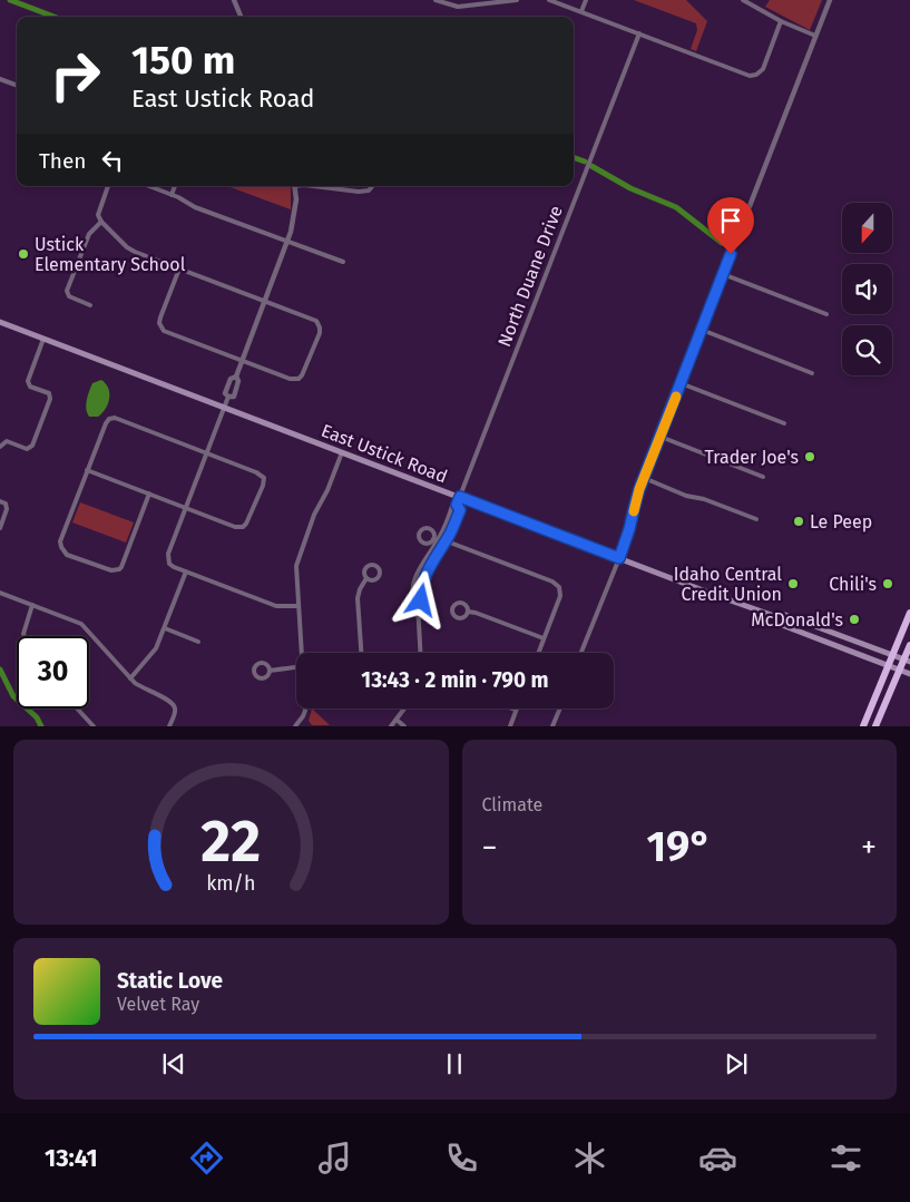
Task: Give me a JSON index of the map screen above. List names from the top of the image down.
{
  "streets": {
    "main road": ["East Ustick Road"],
    "street": ["North Duane Drive"]
  },
  "crossings": [
    ["North Duane Drive", "East Ustick Road"]
  ],
  "places": [
    "Ustick Elementary School",
    "Trader Joe's",
    "Le Peep",
    "Idaho Central Credit Union",
    "Chili's",
    "McDonald's"
  ],
  "north": "bottom",
  "page": {
    "turn": ["150 m", "East Ustick Road"],
    "then": "Then",
    "limit": "30",
    "trip": "13:43 · 2 min · 790 m",
    "tile": "Climate",
    "heat": ["−", "19°", "+"],
    "song": ["Static Love", "Velvet Ray"],
    "tabs": "13:41",
    "gauge": ["22", "km/h"]
  }
}
